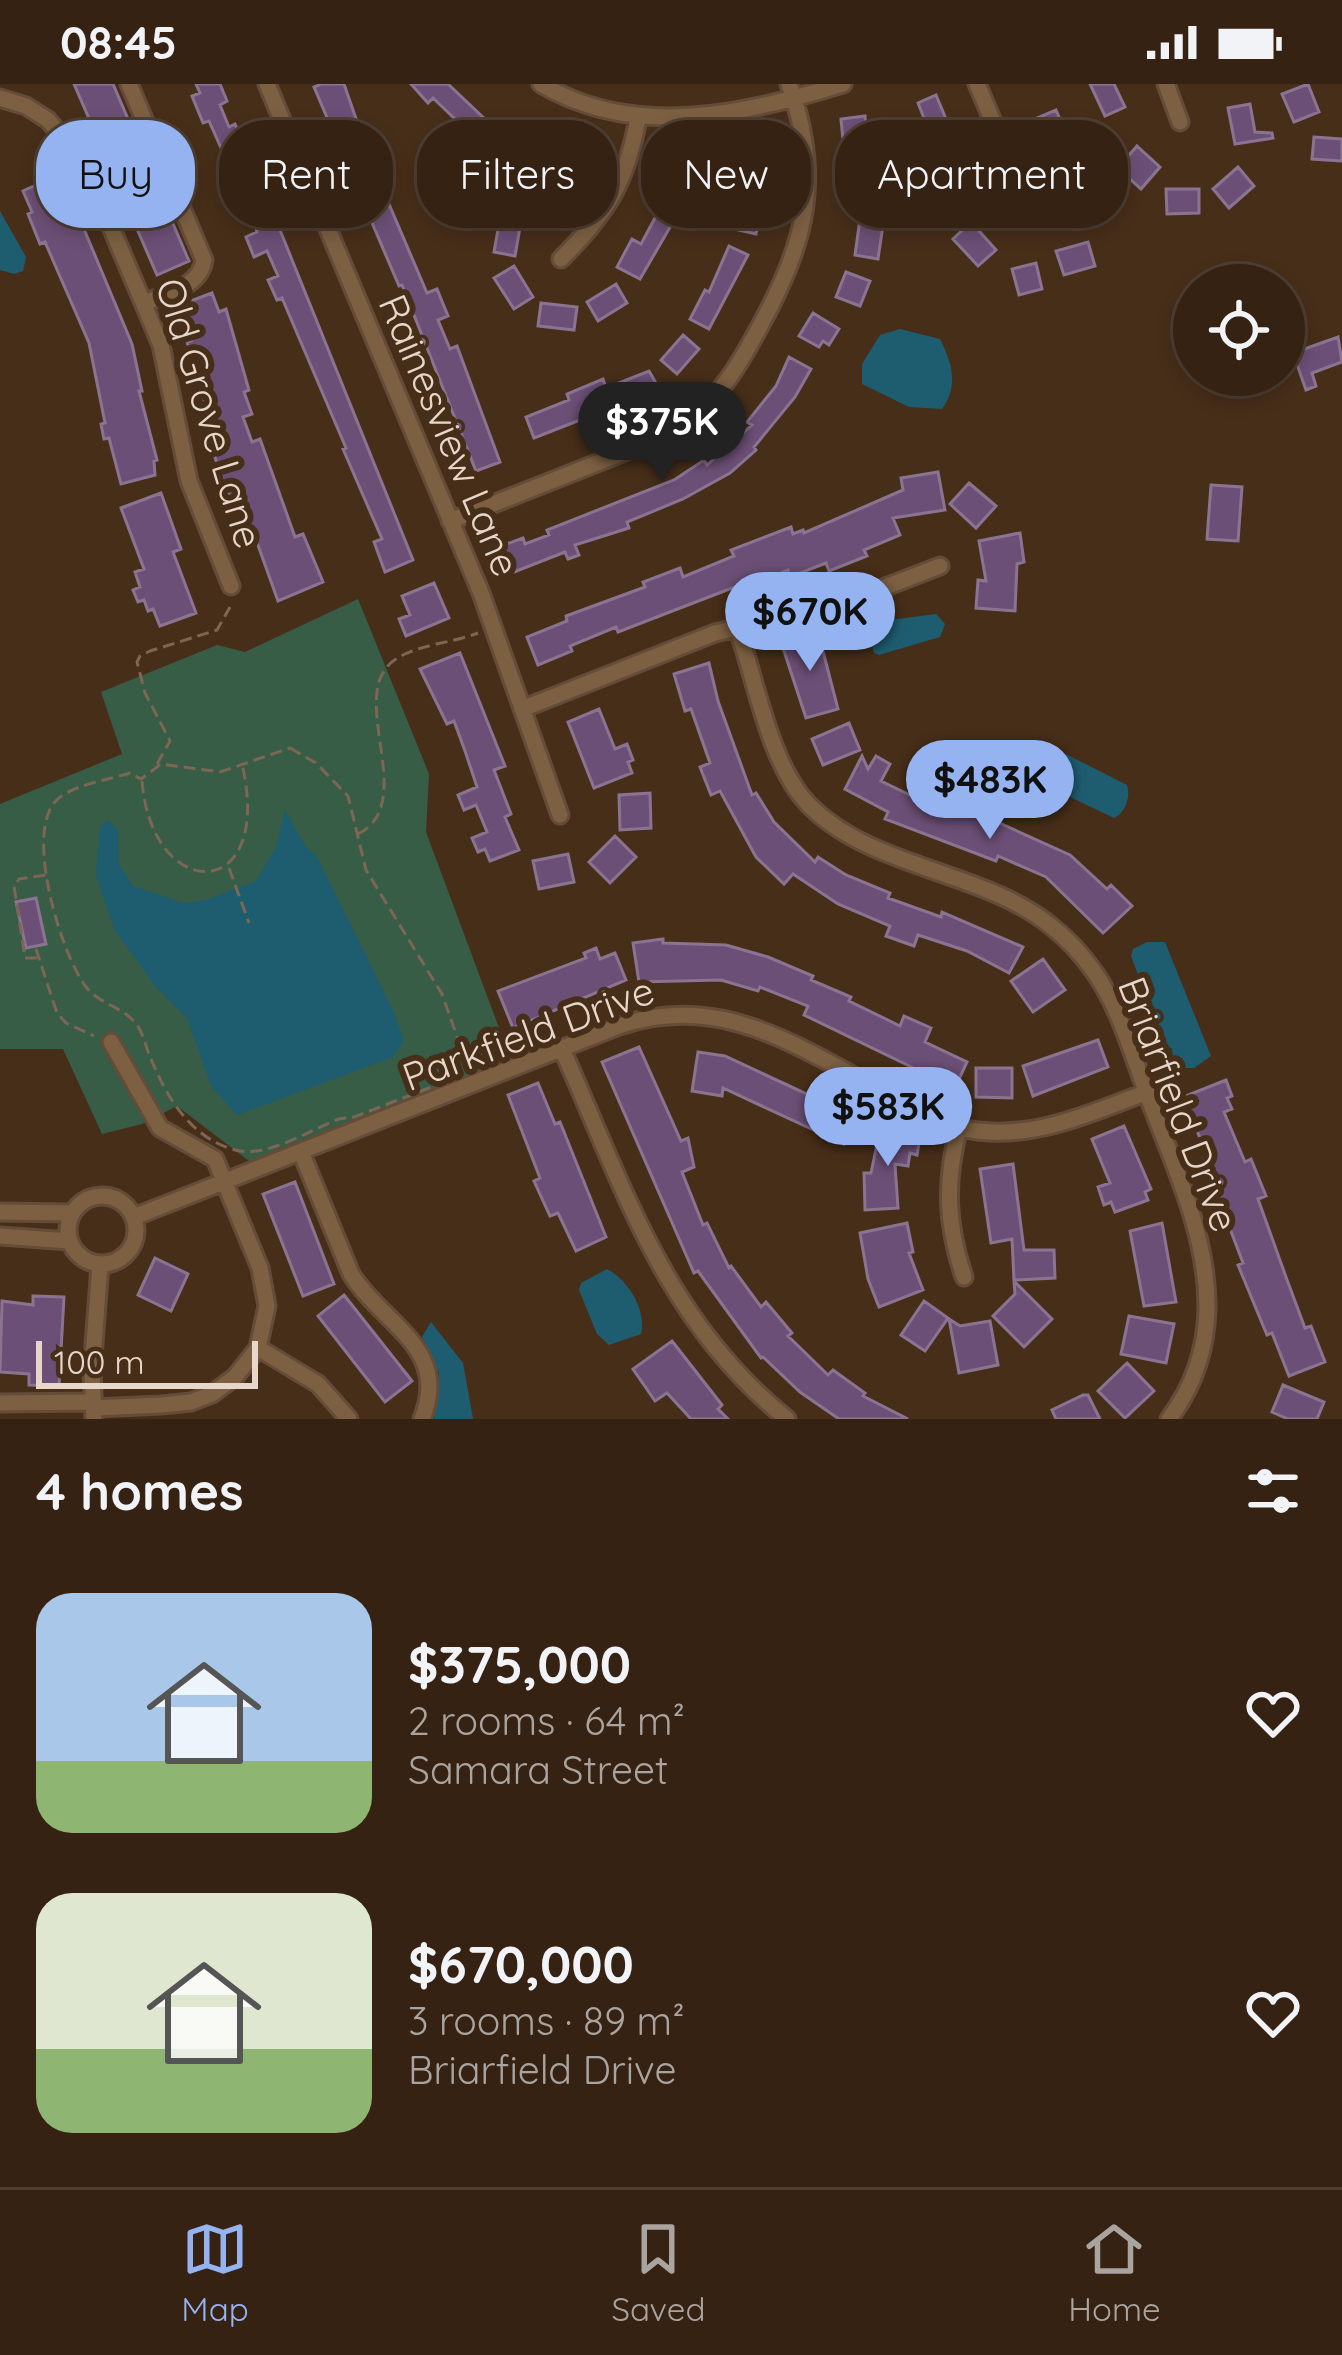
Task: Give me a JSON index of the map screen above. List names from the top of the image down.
{
  "streets": {
    "street": [
      "Old Grove Lane",
      "Rainesview Lane",
      "Parkfield Drive",
      "Briarfield Drive"
    ]
  },
  "crossings": [
    ["Parkfield Drive", "Briarfield Drive"]
  ],
  "scale_bar": "100 m",
  "page": {
    "status": "08:45",
    "chip": [
      "Buy",
      "Rent",
      "Filters",
      "New",
      "Apartment"
    ],
    "price": [
      "$375K",
      "$670K",
      "$483K",
      "$583K"
    ],
    "scale": "100 m",
    "heading": "4 homes",
    "list": [
      {
        "name": "$375,000",
        "note": "2 rooms · 64 m² · Samara Street"
      },
      {
        "name": "$670,000",
        "note": "3 rooms · 89 m² · Briarfield Drive"
      }
    ],
    "tabs": ["Map", "Saved", "Home"]
  }
}
